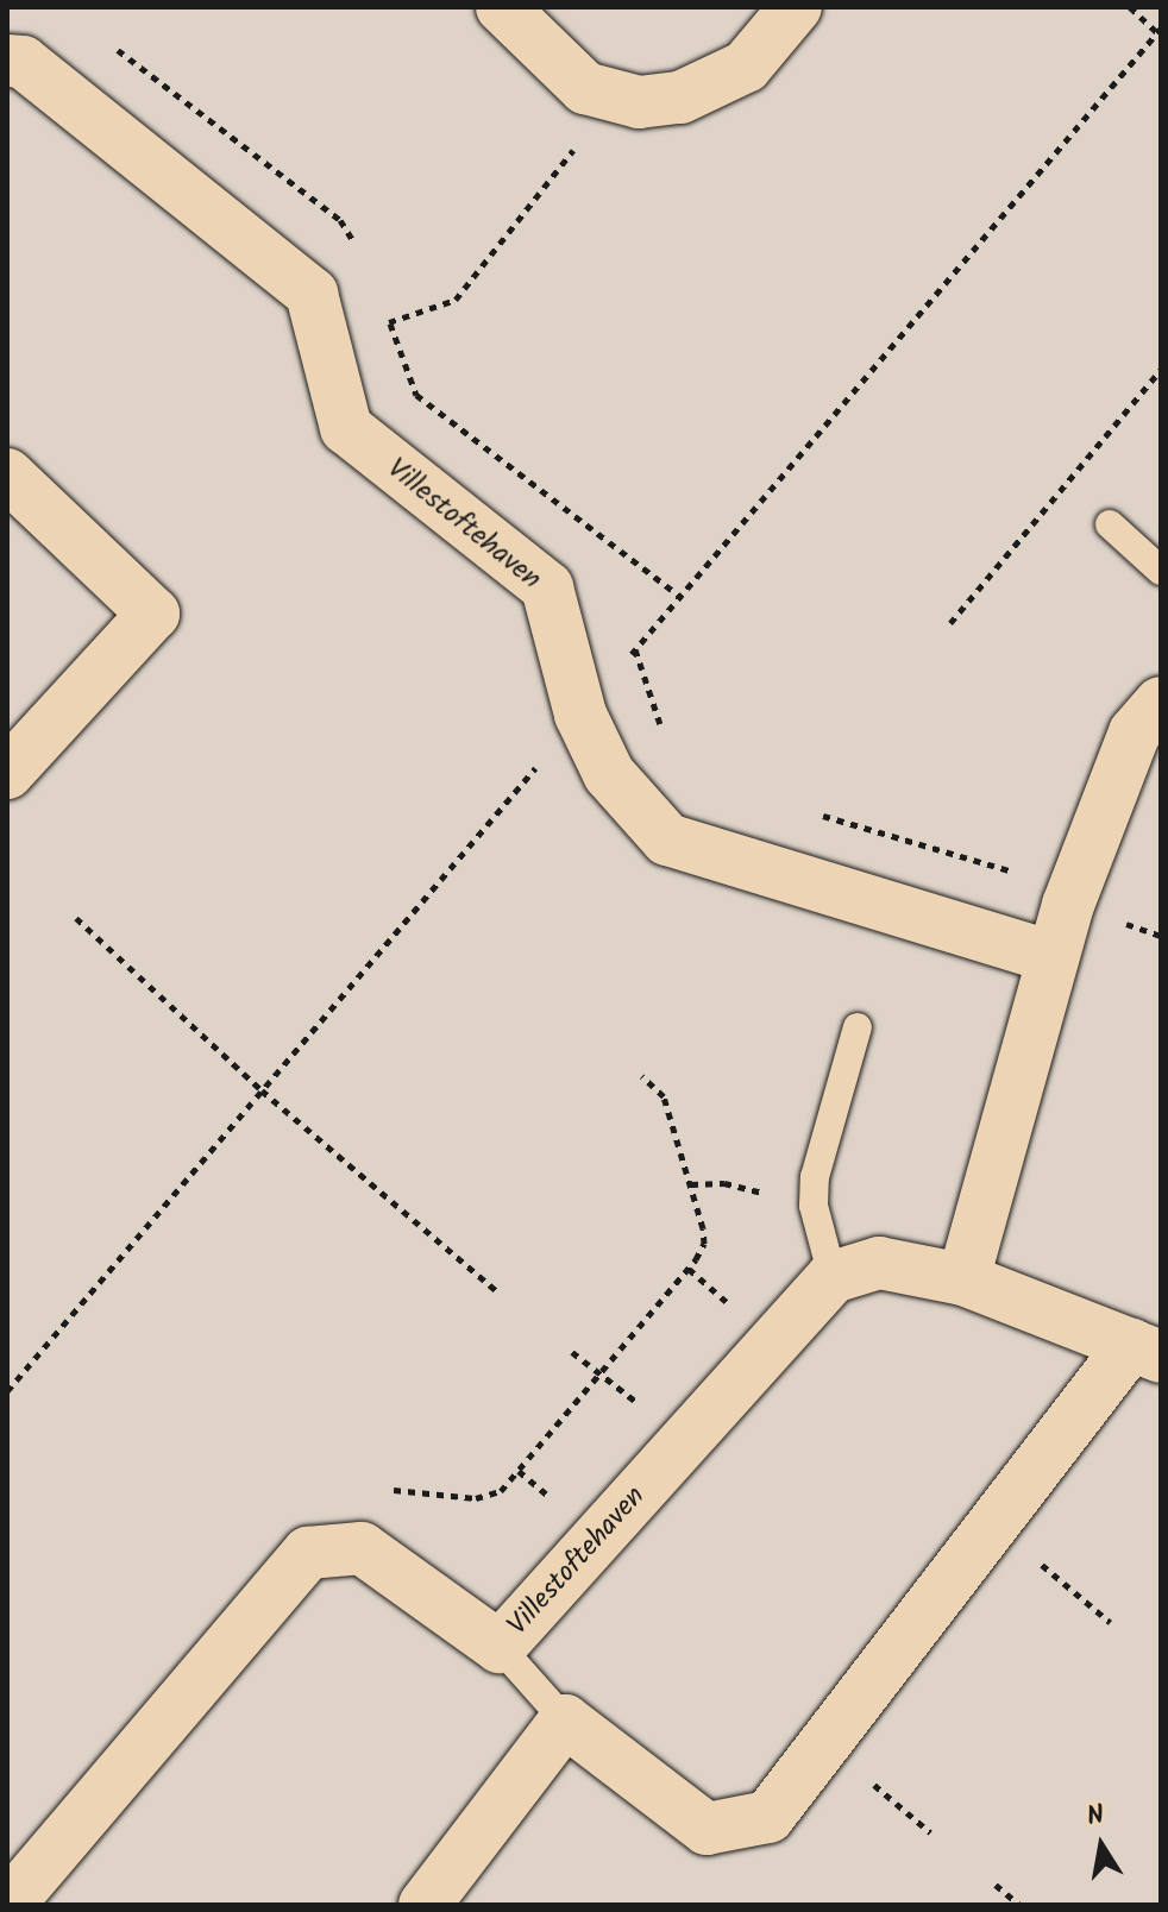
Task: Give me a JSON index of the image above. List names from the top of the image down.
{
  "streets": {
    "street": ["Villestoftehaven"]
  },
  "north": "top"
}
